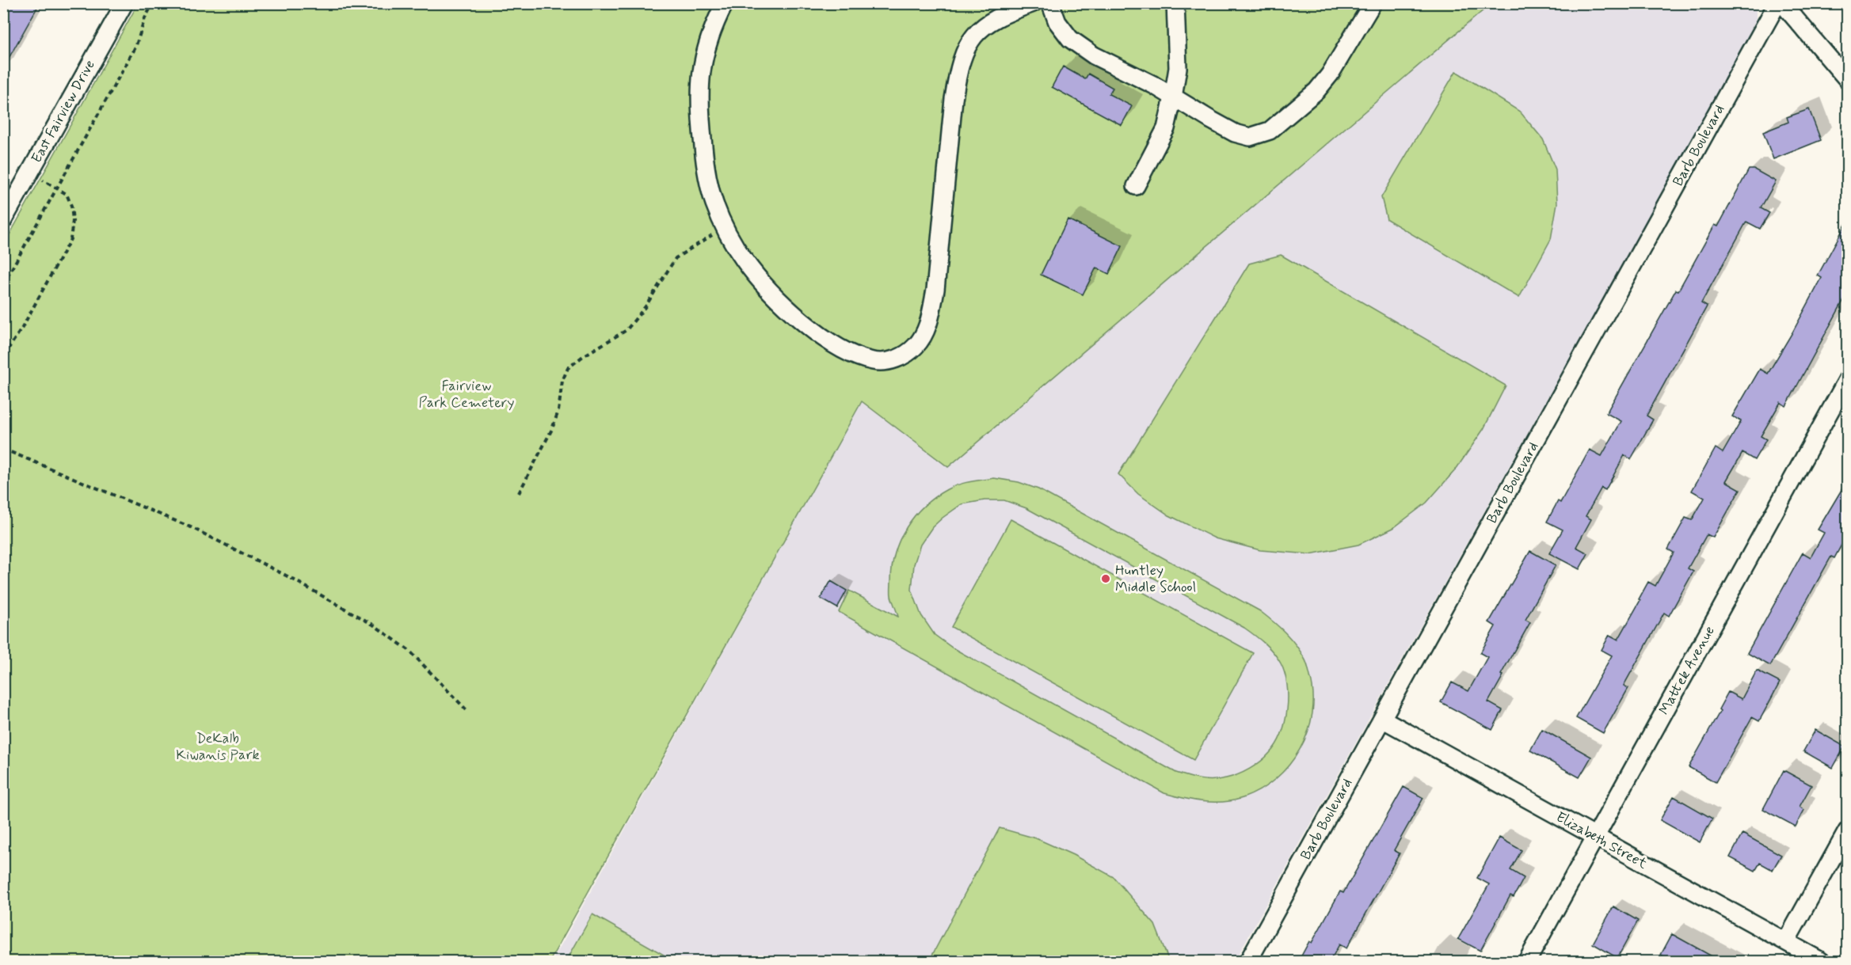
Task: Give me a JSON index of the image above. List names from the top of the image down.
{
  "streets": {
    "street": [
      "East Fairview Drive",
      "Barb Boulevard",
      "Mattek Avenue",
      "Elizabeth Street"
    ]
  },
  "crossings": [
    ["Barb Boulevard", "Elizabeth Street"],
    ["Mattek Avenue", "Elizabeth Street"]
  ],
  "parks": ["Fairview Park Cemetery", "DeKalb Kiwanis Park"],
  "places": ["Huntley Middle School"]
}
